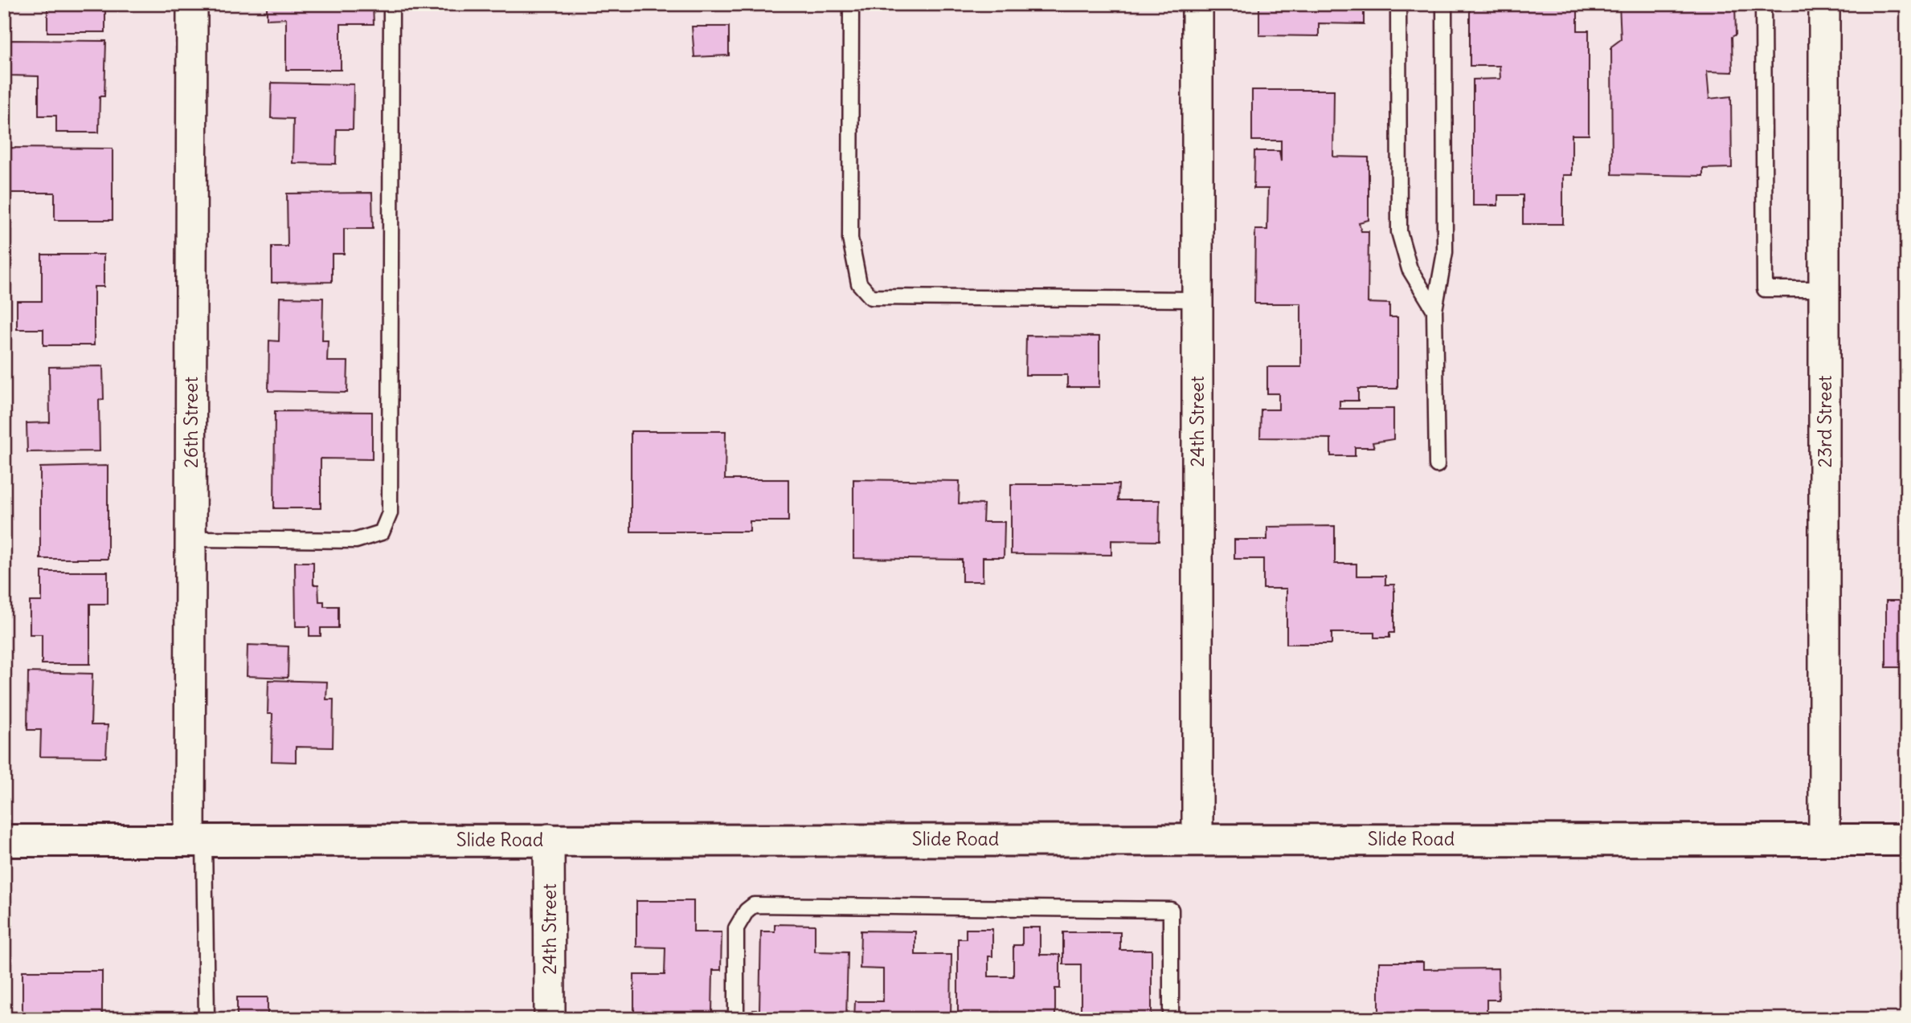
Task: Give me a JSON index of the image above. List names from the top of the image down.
{
  "streets": {
    "main road": ["Slide Road"],
    "street": ["24th Street", "23rd Street", "26th Street"]
  },
  "crossings": [
    ["24th Street", "Slide Road"],
    ["23rd Street", "Slide Road"],
    ["26th Street", "Slide Road"]
  ]
}
